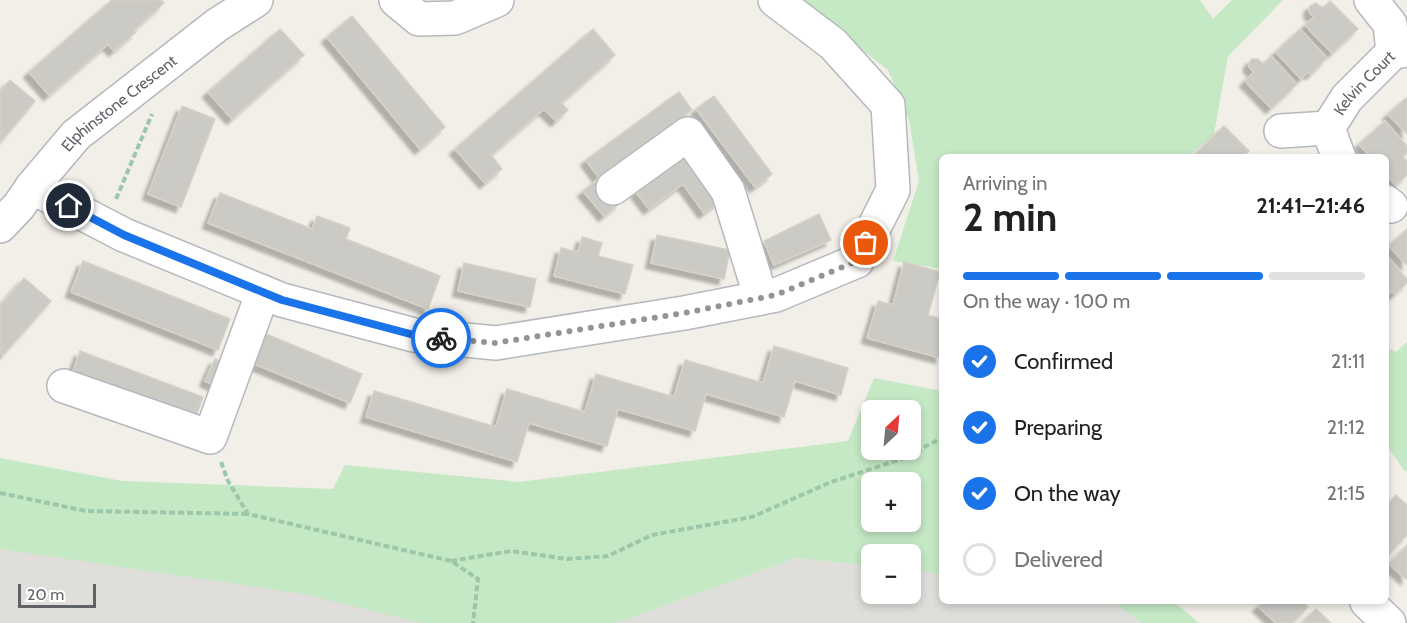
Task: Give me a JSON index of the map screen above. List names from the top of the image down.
{
  "streets": {
    "street": ["Kelvin Court", "Elphinstone Crescent"]
  },
  "scale_bar": "20 m",
  "north": "top right",
  "page": {
    "heading": ["2 min", "Arriving in", "21:41–21:46"],
    "bar": "On the way · 100 m",
    "list": [
      ["Confirmed", "21:11"],
      ["Preparing", "21:12"],
      ["On the way", "21:15"],
      "Delivered"
    ],
    "map_buttons": ["+", "−"],
    "scale": "20 m"
  }
}
